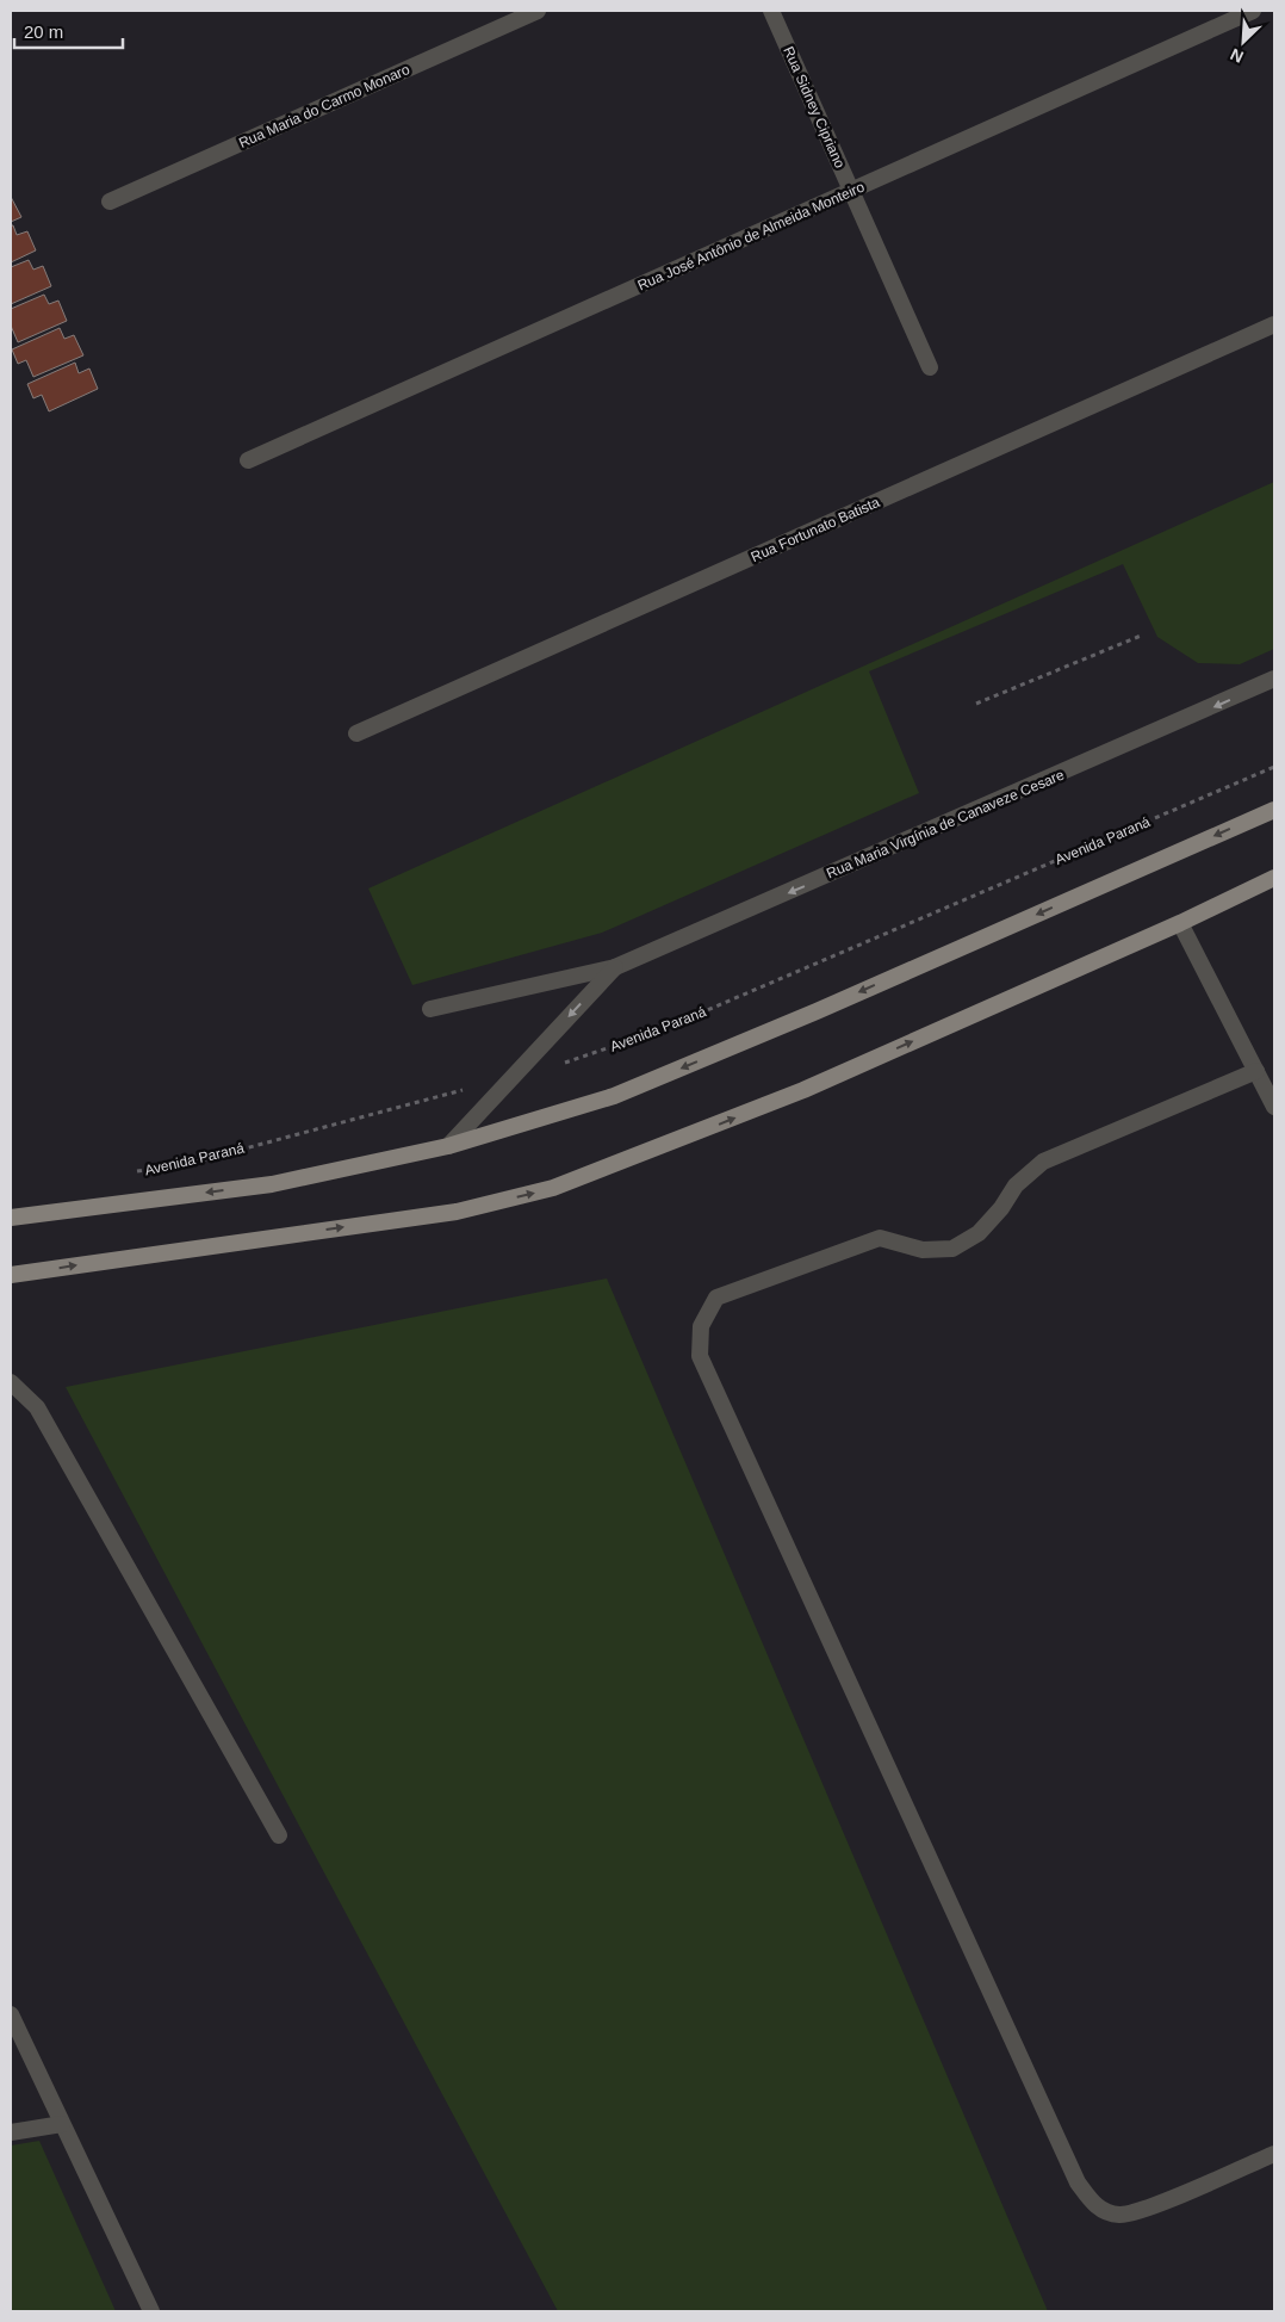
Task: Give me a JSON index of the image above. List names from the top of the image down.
{
  "streets": {
    "main road": ["Avenida Paraná"],
    "street": [
      "Rua Maria do Carmo Monaro",
      "Rua Sidney Cipriano",
      "Rua José Antônio de Almeida Monteiro",
      "Rua Fortunato Batista",
      "Rua Maria Virgínia de Canaveze Cesare"
    ]
  },
  "crossings": [
    ["Rua Sidney Cipriano", "Rua José Antônio de Almeida Monteiro"],
    ["Rua Maria Virgínia de Canaveze Cesare", "Avenida Paraná"]
  ],
  "one_way": ["Rua Maria Virgínia de Canaveze Cesare"],
  "scale_bar": "20 m",
  "north": "bottom left"
}
